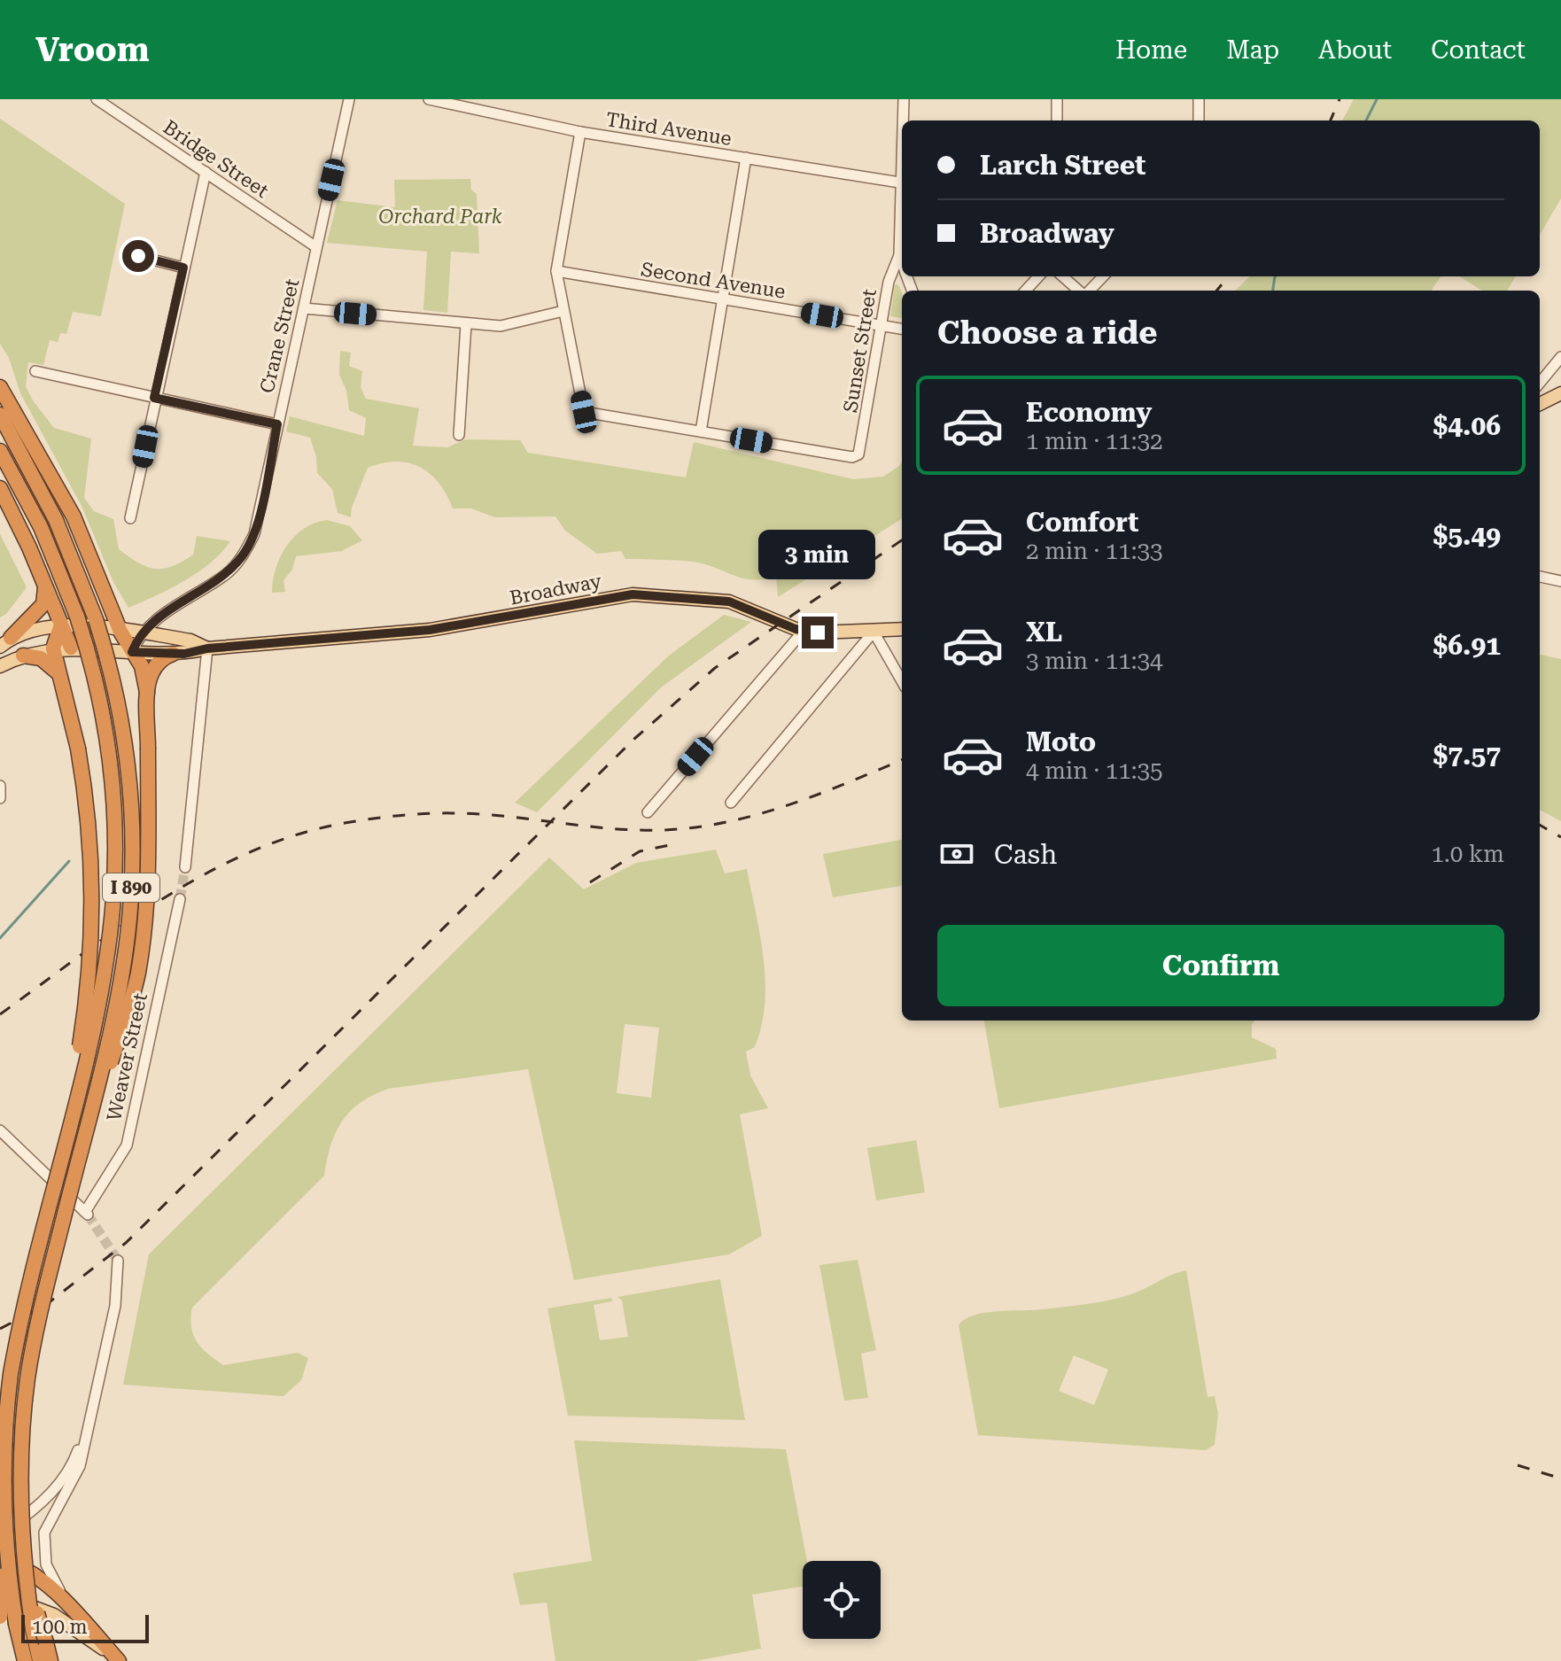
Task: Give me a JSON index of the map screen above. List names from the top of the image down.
{
  "streets": {
    "highway": ["I 890"],
    "main road": ["Broadway"],
    "street": [
      "Third Avenue",
      "Bridge Street",
      "Second Avenue",
      "Crane Street",
      "Sunset Street",
      "Weaver Street"
    ]
  },
  "crossings": [
    ["Bridge Street", "Crane Street"],
    ["Second Avenue", "Sunset Street"],
    ["Crane Street", "Broadway"]
  ],
  "parks": ["Orchard Park"],
  "scale_bar": "100 m",
  "page": {
    "header": "Vroom",
    "nav": [
      "Home",
      "Map",
      "About",
      "Contact"
    ],
    "banner": ["Larch Street", "Broadway"],
    "heading": "Choose a ride",
    "list": [
      {
        "name": "Economy",
        "note": "1 min · 11:32",
        "value": "$4.06"
      },
      {
        "name": "Comfort",
        "note": "2 min · 11:33",
        "value": "$5.49"
      },
      {
        "name": "XL",
        "note": "3 min · 11:34",
        "value": "$6.91"
      },
      {
        "name": "Moto",
        "note": "4 min · 11:35",
        "value": "$7.57"
      }
    ],
    "bubble": "3 min",
    "pay": ["Cash", "1.0 km"],
    "buttons": "Confirm",
    "scale": "100 m"
  }
}
